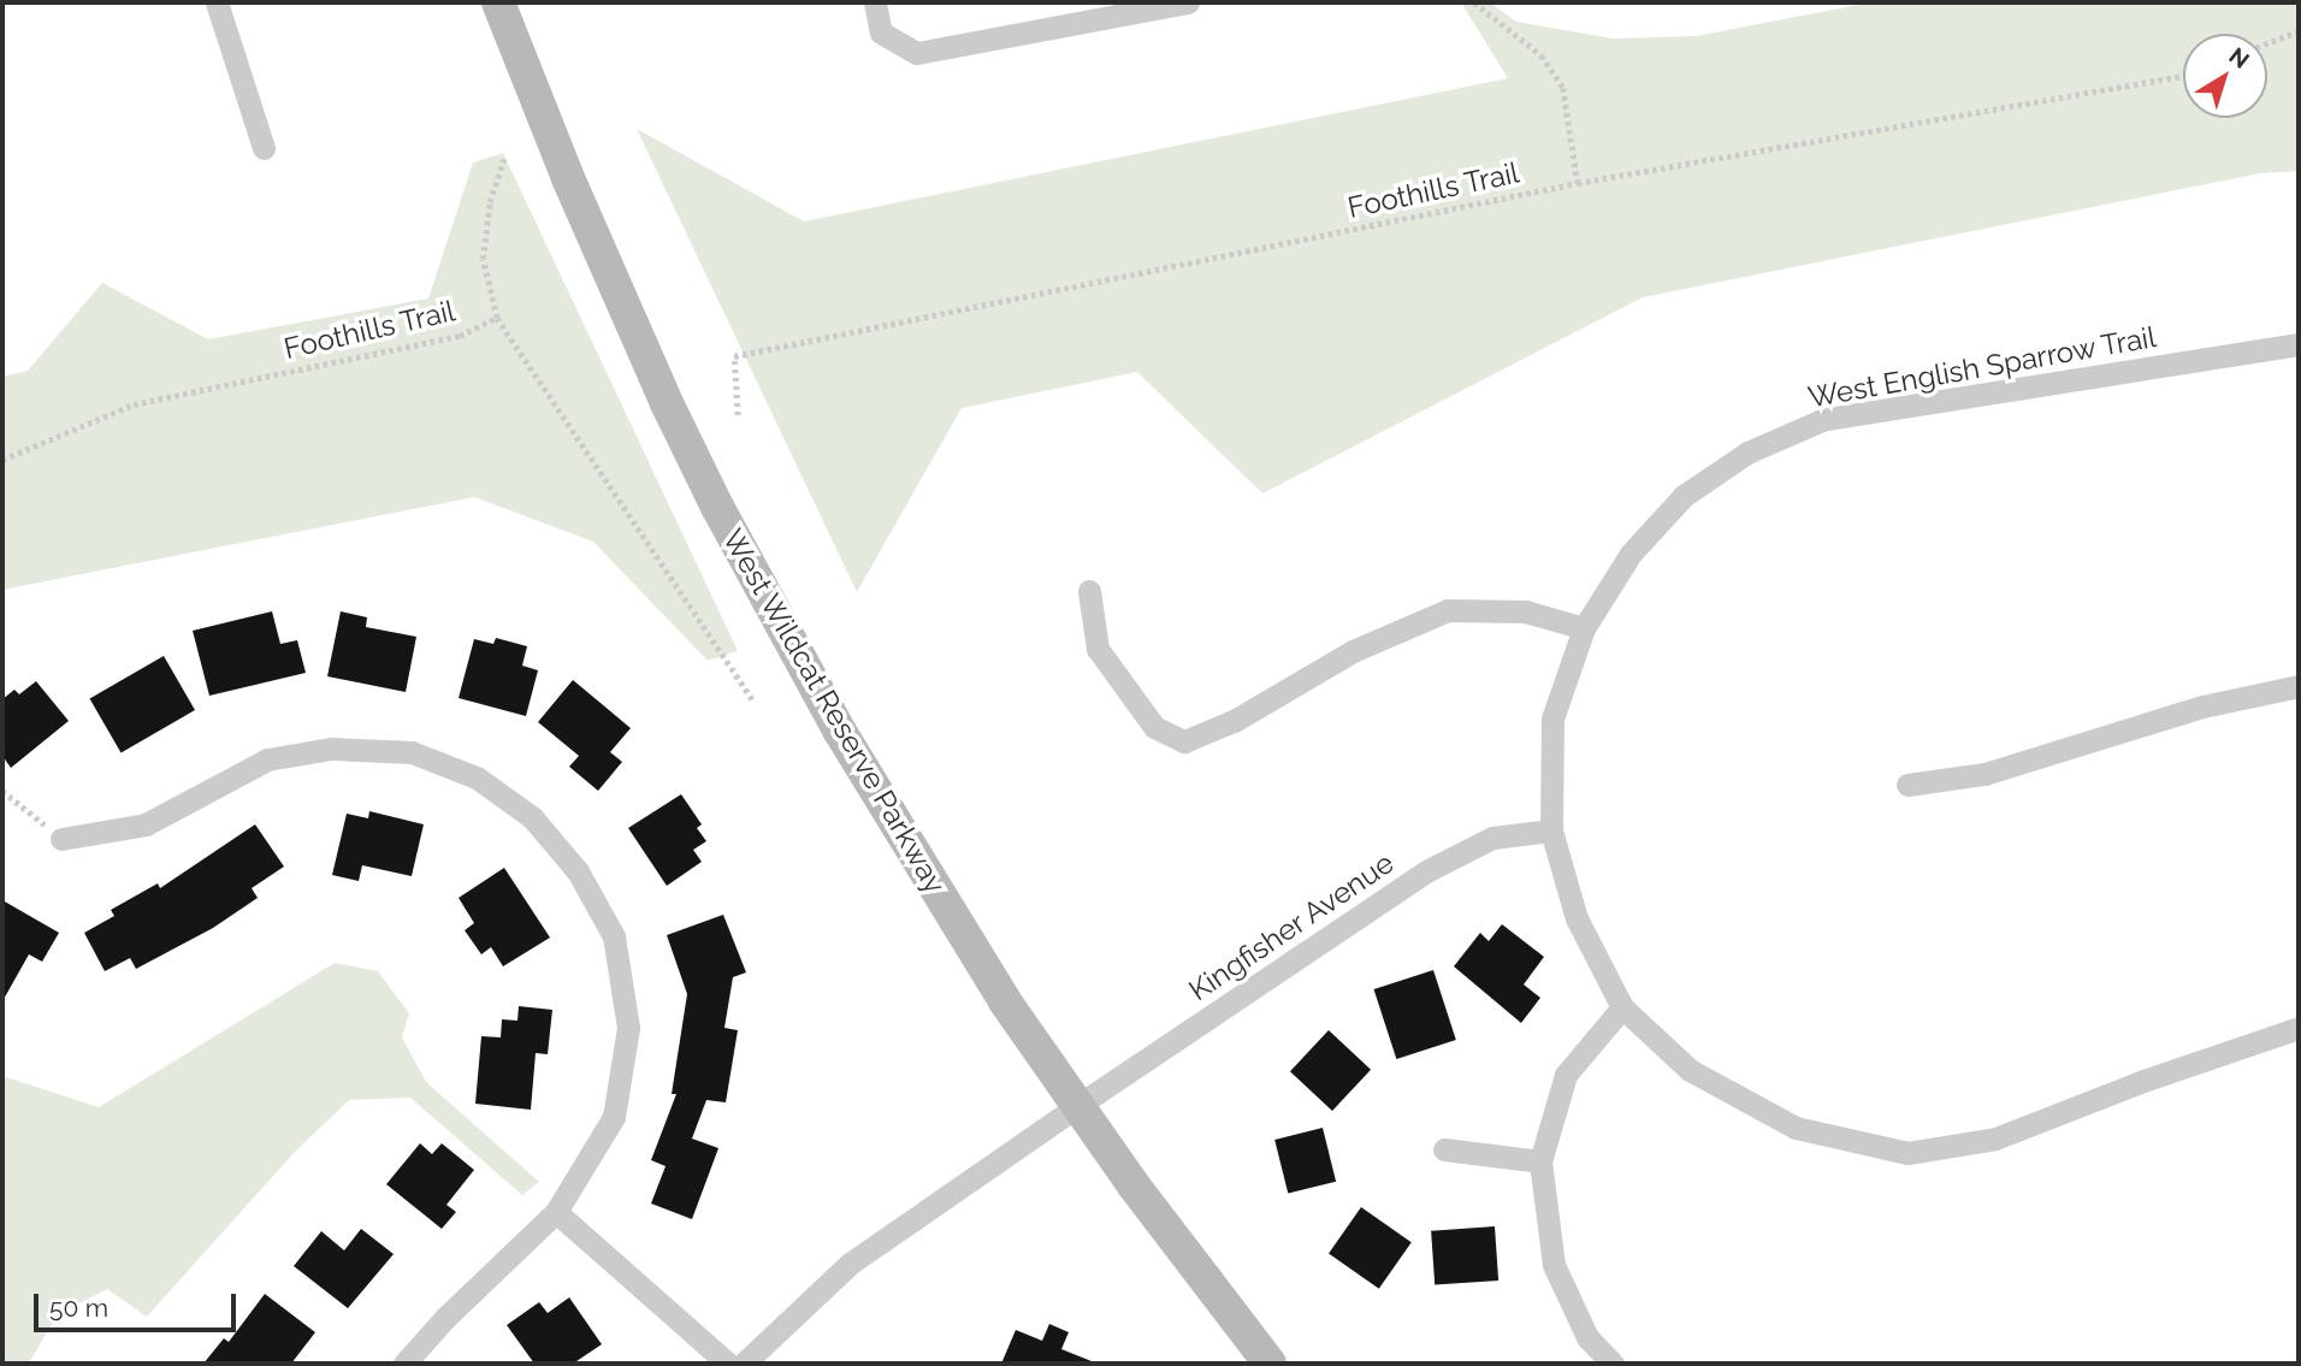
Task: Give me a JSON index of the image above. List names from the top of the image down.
{
  "streets": {
    "main road": ["West Wildcat Reserve Parkway"],
    "street": ["West English Sparrow Trail", "Kingfisher Avenue"],
    "path": ["Foothills Trail"]
  },
  "crossings": [
    ["West English Sparrow Trail", "Kingfisher Avenue"],
    ["West Wildcat Reserve Parkway", "Kingfisher Avenue"]
  ],
  "scale_bar": "50 m",
  "north": "top right"
}
